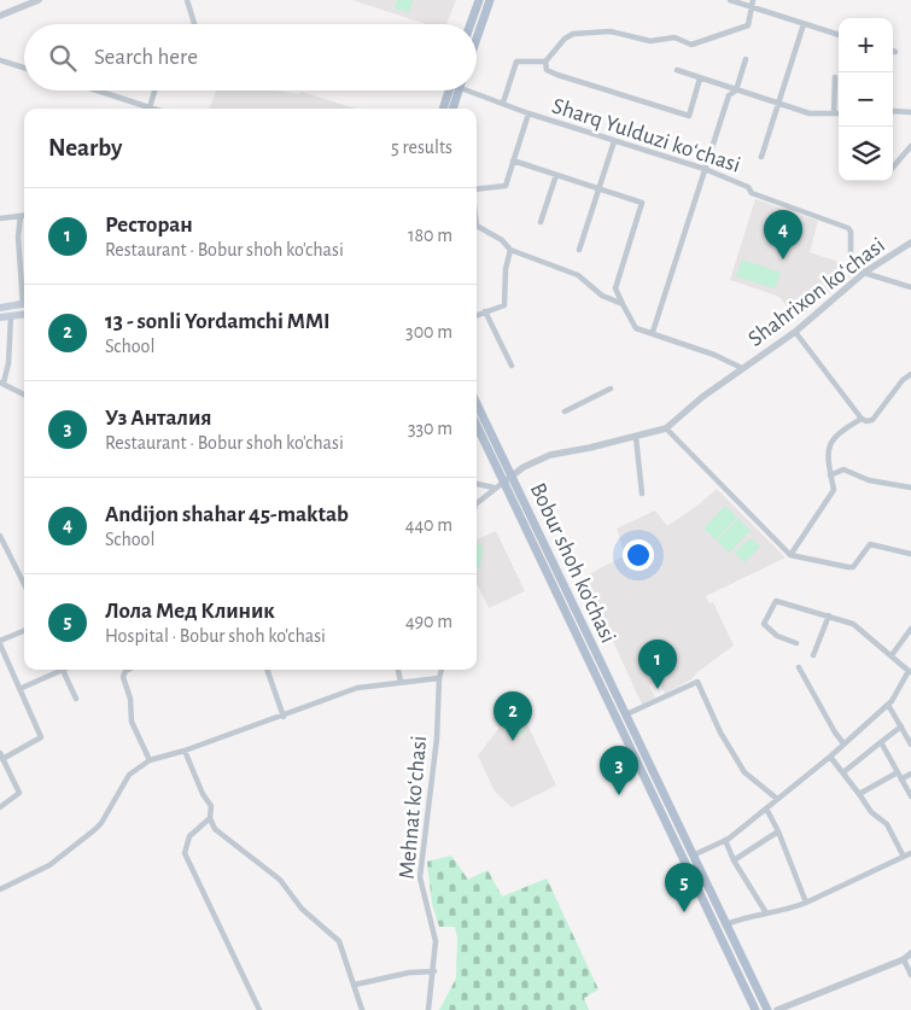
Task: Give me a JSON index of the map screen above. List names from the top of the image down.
{
  "streets": {
    "main road": ["Bobur shoh ko'chasi"],
    "street": ["Sharq Yulduzi koʻchasi", "Shahrixon koʻchasi", "Mehnat koʻchasi"]
  },
  "crossings": [
    ["Sharq Yulduzi koʻchasi", "Shahrixon koʻchasi"],
    ["Shahrixon koʻchasi", "Bobur shoh ko'chasi"]
  ],
  "page": {
    "map_buttons": ["+", "−"],
    "search": "Search here",
    "heading": ["Nearby", "5 results"],
    "list": [
      {
        "mark": "1",
        "name": "Ресторан",
        "note": "Restaurant · Bobur shoh ko'chasi",
        "value": "180 m"
      },
      {
        "mark": "2",
        "name": "13 - sonli Yordamchi MMI",
        "note": "School",
        "value": "300 m"
      },
      {
        "mark": "3",
        "name": "Уз Анталия",
        "note": "Restaurant · Bobur shoh ko'chasi",
        "value": "330 m"
      },
      {
        "mark": "4",
        "name": "Andijon shahar 45-maktab",
        "note": "School",
        "value": "440 m"
      },
      {
        "mark": "5",
        "name": "Лола Мед Клиник",
        "note": "Hospital · Bobur shoh ko'chasi",
        "value": "490 m"
      }
    ],
    "pins": [
      "4",
      "1",
      "2",
      "3",
      "5"
    ]
  }
}
